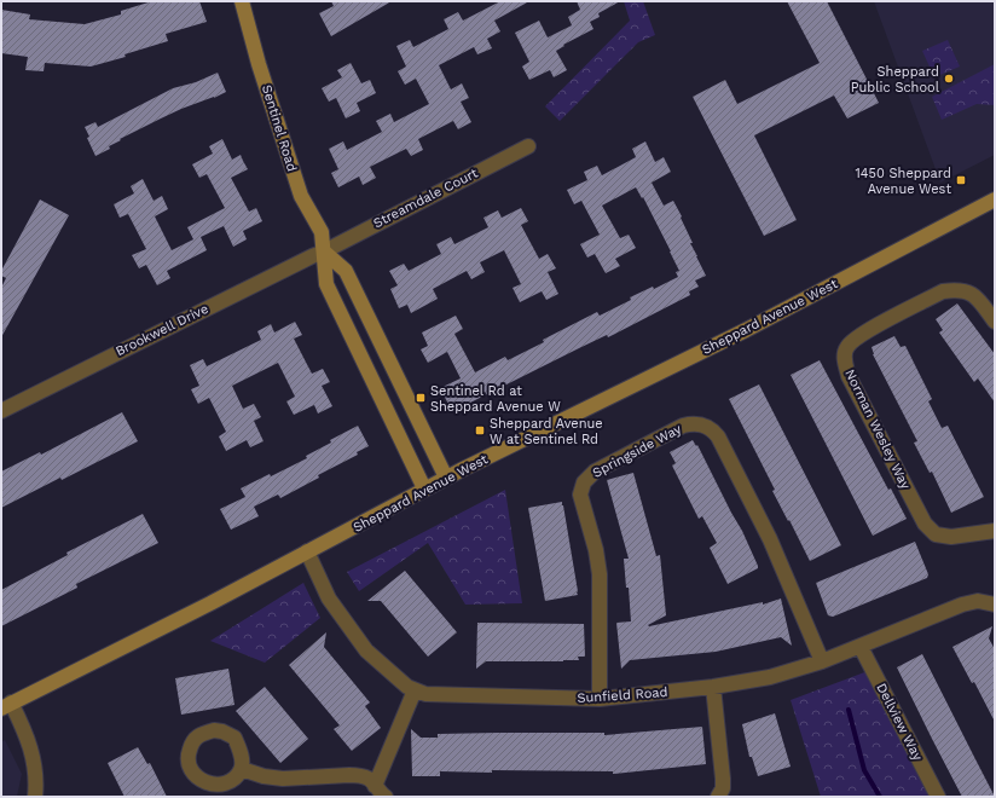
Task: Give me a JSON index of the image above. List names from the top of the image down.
{
  "streets": {
    "main road": ["Sentinel Road", "Sheppard Avenue West"],
    "street": [
      "Streamdale Court",
      "Brookwell Drive",
      "Norman Wesley Way",
      "Springside Way",
      "Sunfield Road",
      "Dellview Way"
    ]
  },
  "crossings": [
    ["Sentinel Road", "Streamdale Court"],
    ["Sentinel Road", "Sheppard Avenue West"],
    ["Sentinel Road", "Brookwell Drive"],
    ["Streamdale Court", "Brookwell Drive"],
    ["Sheppard Avenue West", "Sunfield Road"],
    ["Springside Way", "Sunfield Road"],
    ["Sunfield Road", "Dellview Way"]
  ],
  "places": {
    "other": ["Sheppard Public School"],
    "transit": ["1450 Sheppard Avenue West", "Sentinel Rd at Sheppard Avenue W", "Sheppard Avenue W at Sentinel Rd"]
  }
}
